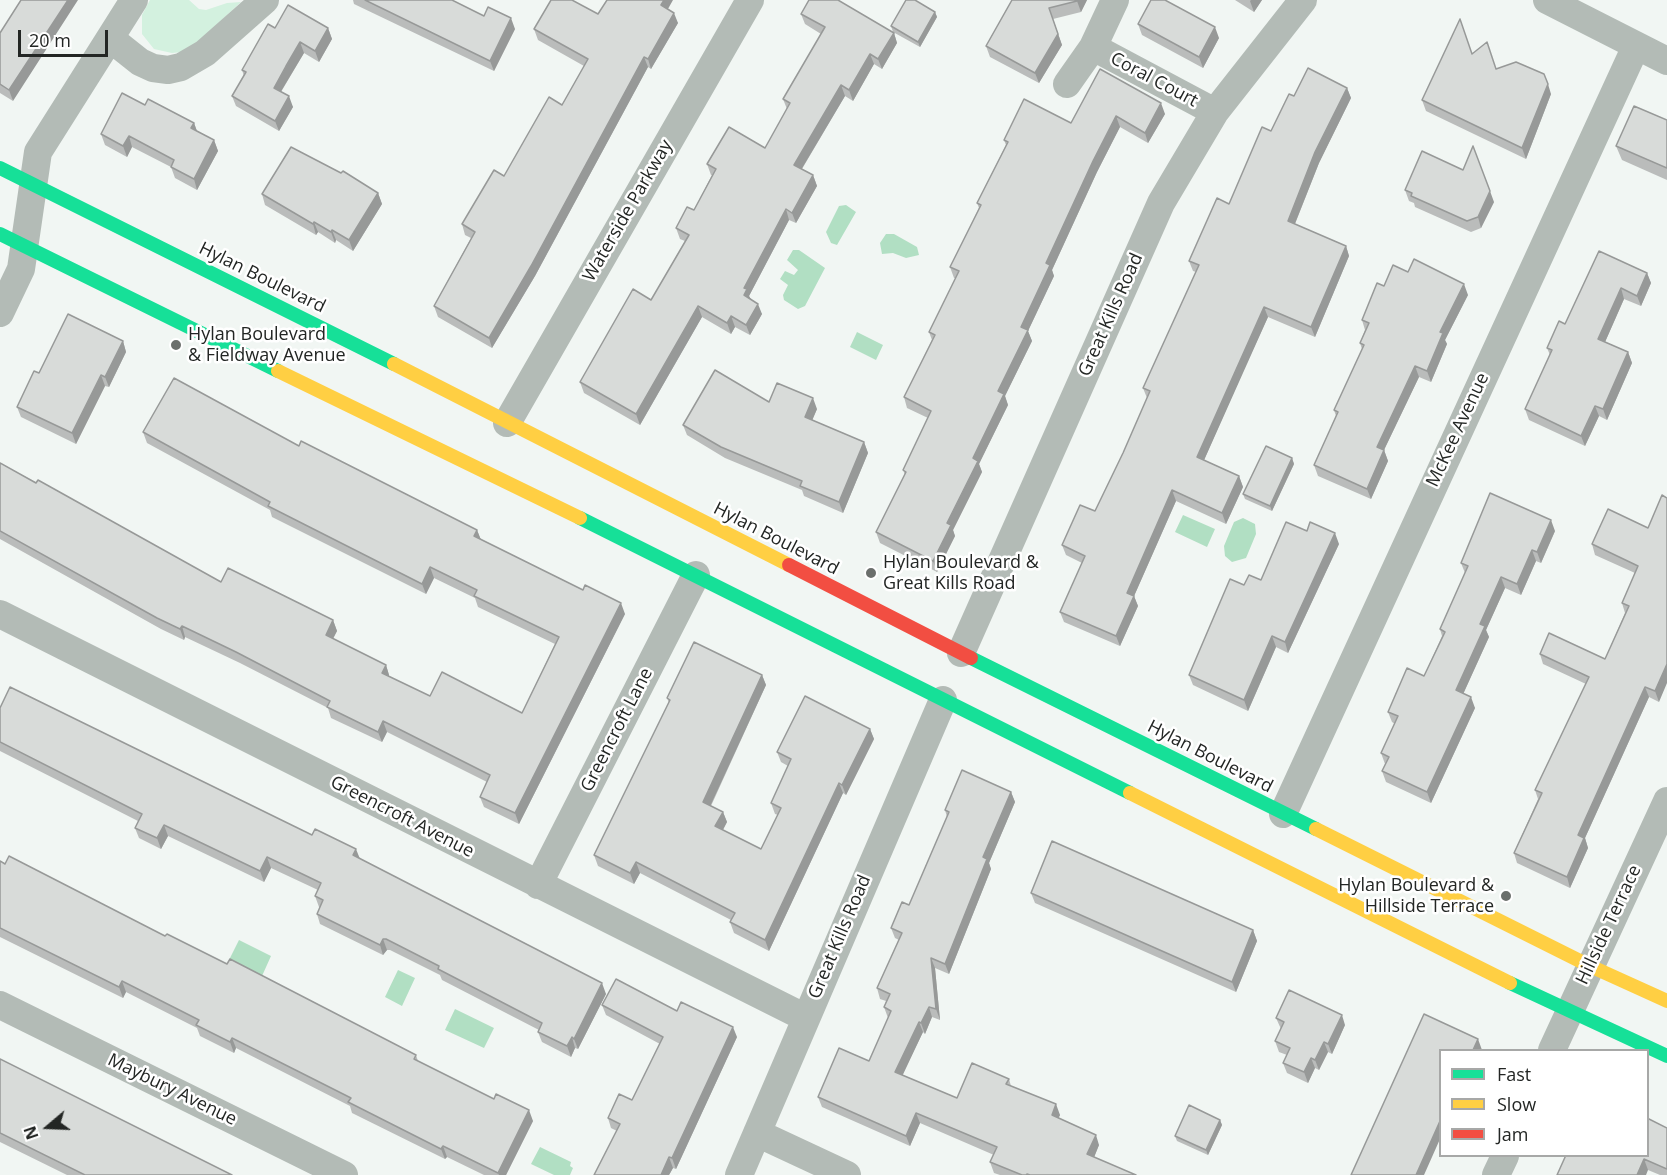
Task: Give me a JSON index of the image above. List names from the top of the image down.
{
  "streets": {
    "main road": ["Hylan Boulevard"],
    "street": [
      "Coral Court",
      "Waterside Parkway",
      "Great Kills Road",
      "McKee Avenue",
      "Greencroft Lane",
      "Greencroft Avenue",
      "Hillside Terrace",
      "Maybury Avenue"
    ]
  },
  "crossings": [
    ["Coral Court", "Great Kills Road"],
    ["Waterside Parkway", "Hylan Boulevard"],
    ["Hylan Boulevard", "Great Kills Road"],
    ["Hylan Boulevard", "McKee Avenue"],
    ["Hylan Boulevard", "Hillside Terrace"],
    ["Great Kills Road", "Greencroft Avenue"],
    ["Greencroft Lane", "Greencroft Avenue"]
  ],
  "places": ["Hylan Boulevard & Fieldway Avenue", "Hylan Boulevard & Great Kills Road", "Hylan Boulevard & Hillside Terrace"],
  "legend": ["Fast", "Slow", "Jam"],
  "scale_bar": "20 m",
  "north": "left"
}
